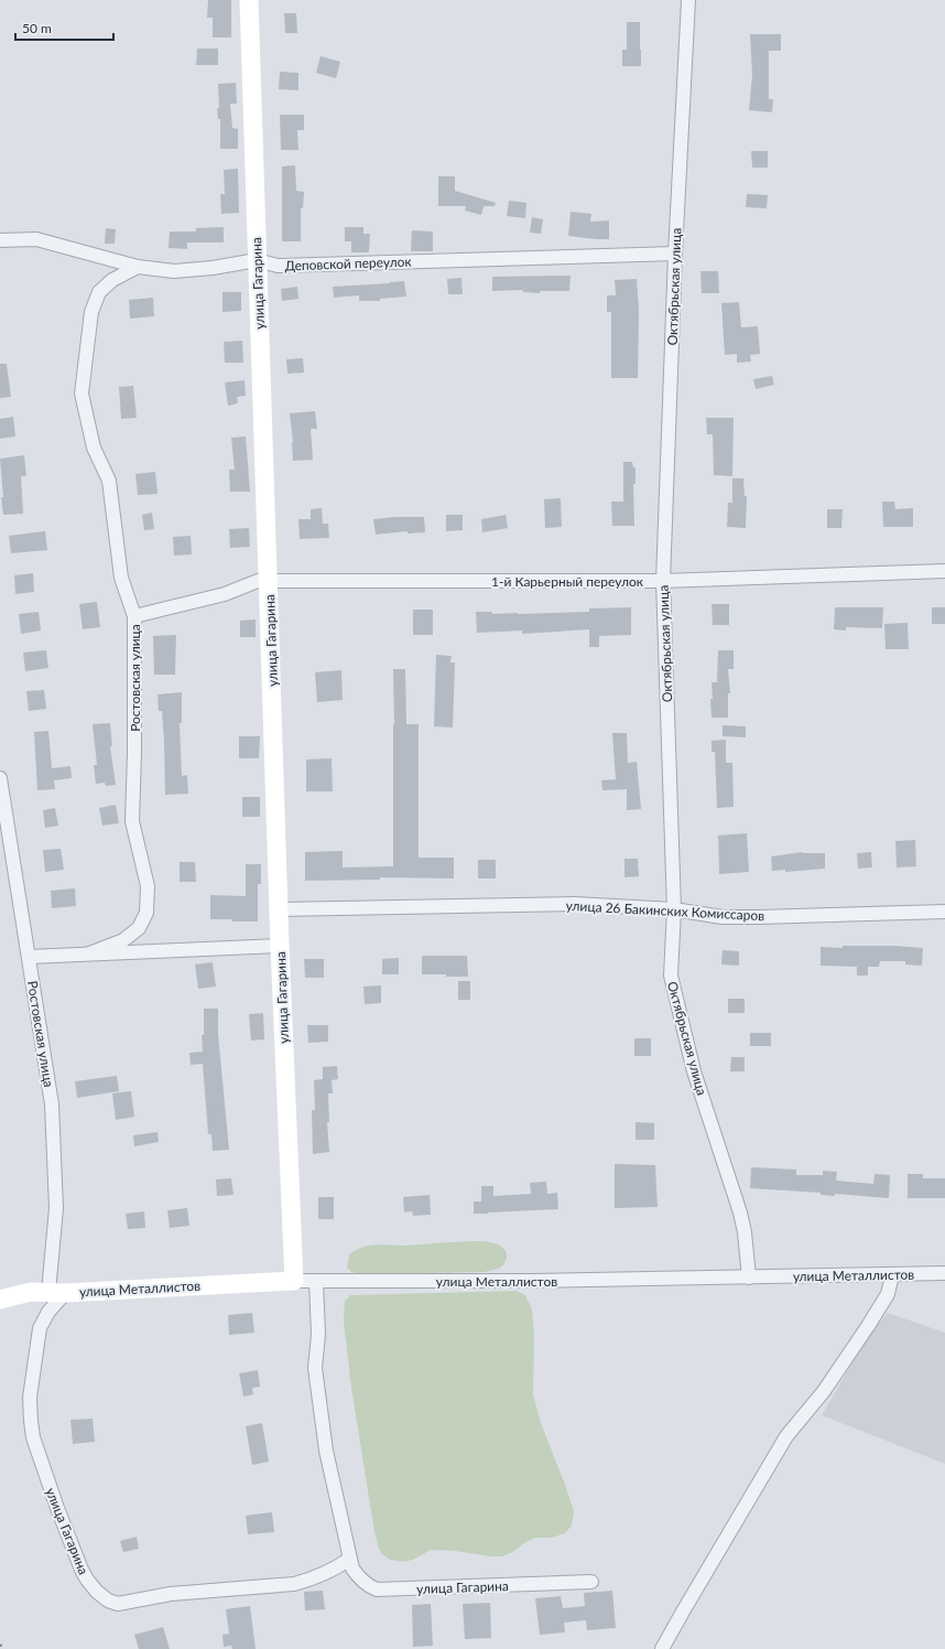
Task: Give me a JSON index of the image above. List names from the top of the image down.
{
  "streets": {
    "main road": ["улица Гагарина", "улица Металлистов"],
    "street": [
      "Деповской переулок",
      "Октябрьская улица",
      "1-й Карьерный переулок",
      "Ростовская улица",
      "улица 26 Бакинских Комиссаров"
    ]
  },
  "crossings": [
    ["Деповской переулок", "улица Гагарина"],
    ["Деповской переулок", "Октябрьская улица"],
    ["Деповской переулок", "Ростовская улица"],
    ["улица Гагарина", "1-й Карьерный переулок"],
    ["улица Гагарина", "Ростовская улица"],
    ["улица Гагарина", "улица 26 Бакинских Комиссаров"],
    ["улица Гагарина", "улица Металлистов"],
    ["Октябрьская улица", "1-й Карьерный переулок"],
    ["Октябрьская улица", "улица 26 Бакинских Комиссаров"],
    ["Октябрьская улица", "улица Металлистов"],
    ["1-й Карьерный переулок", "Ростовская улица"],
    ["Ростовская улица", "улица Металлистов"]
  ],
  "scale_bar": "50 m"
}
